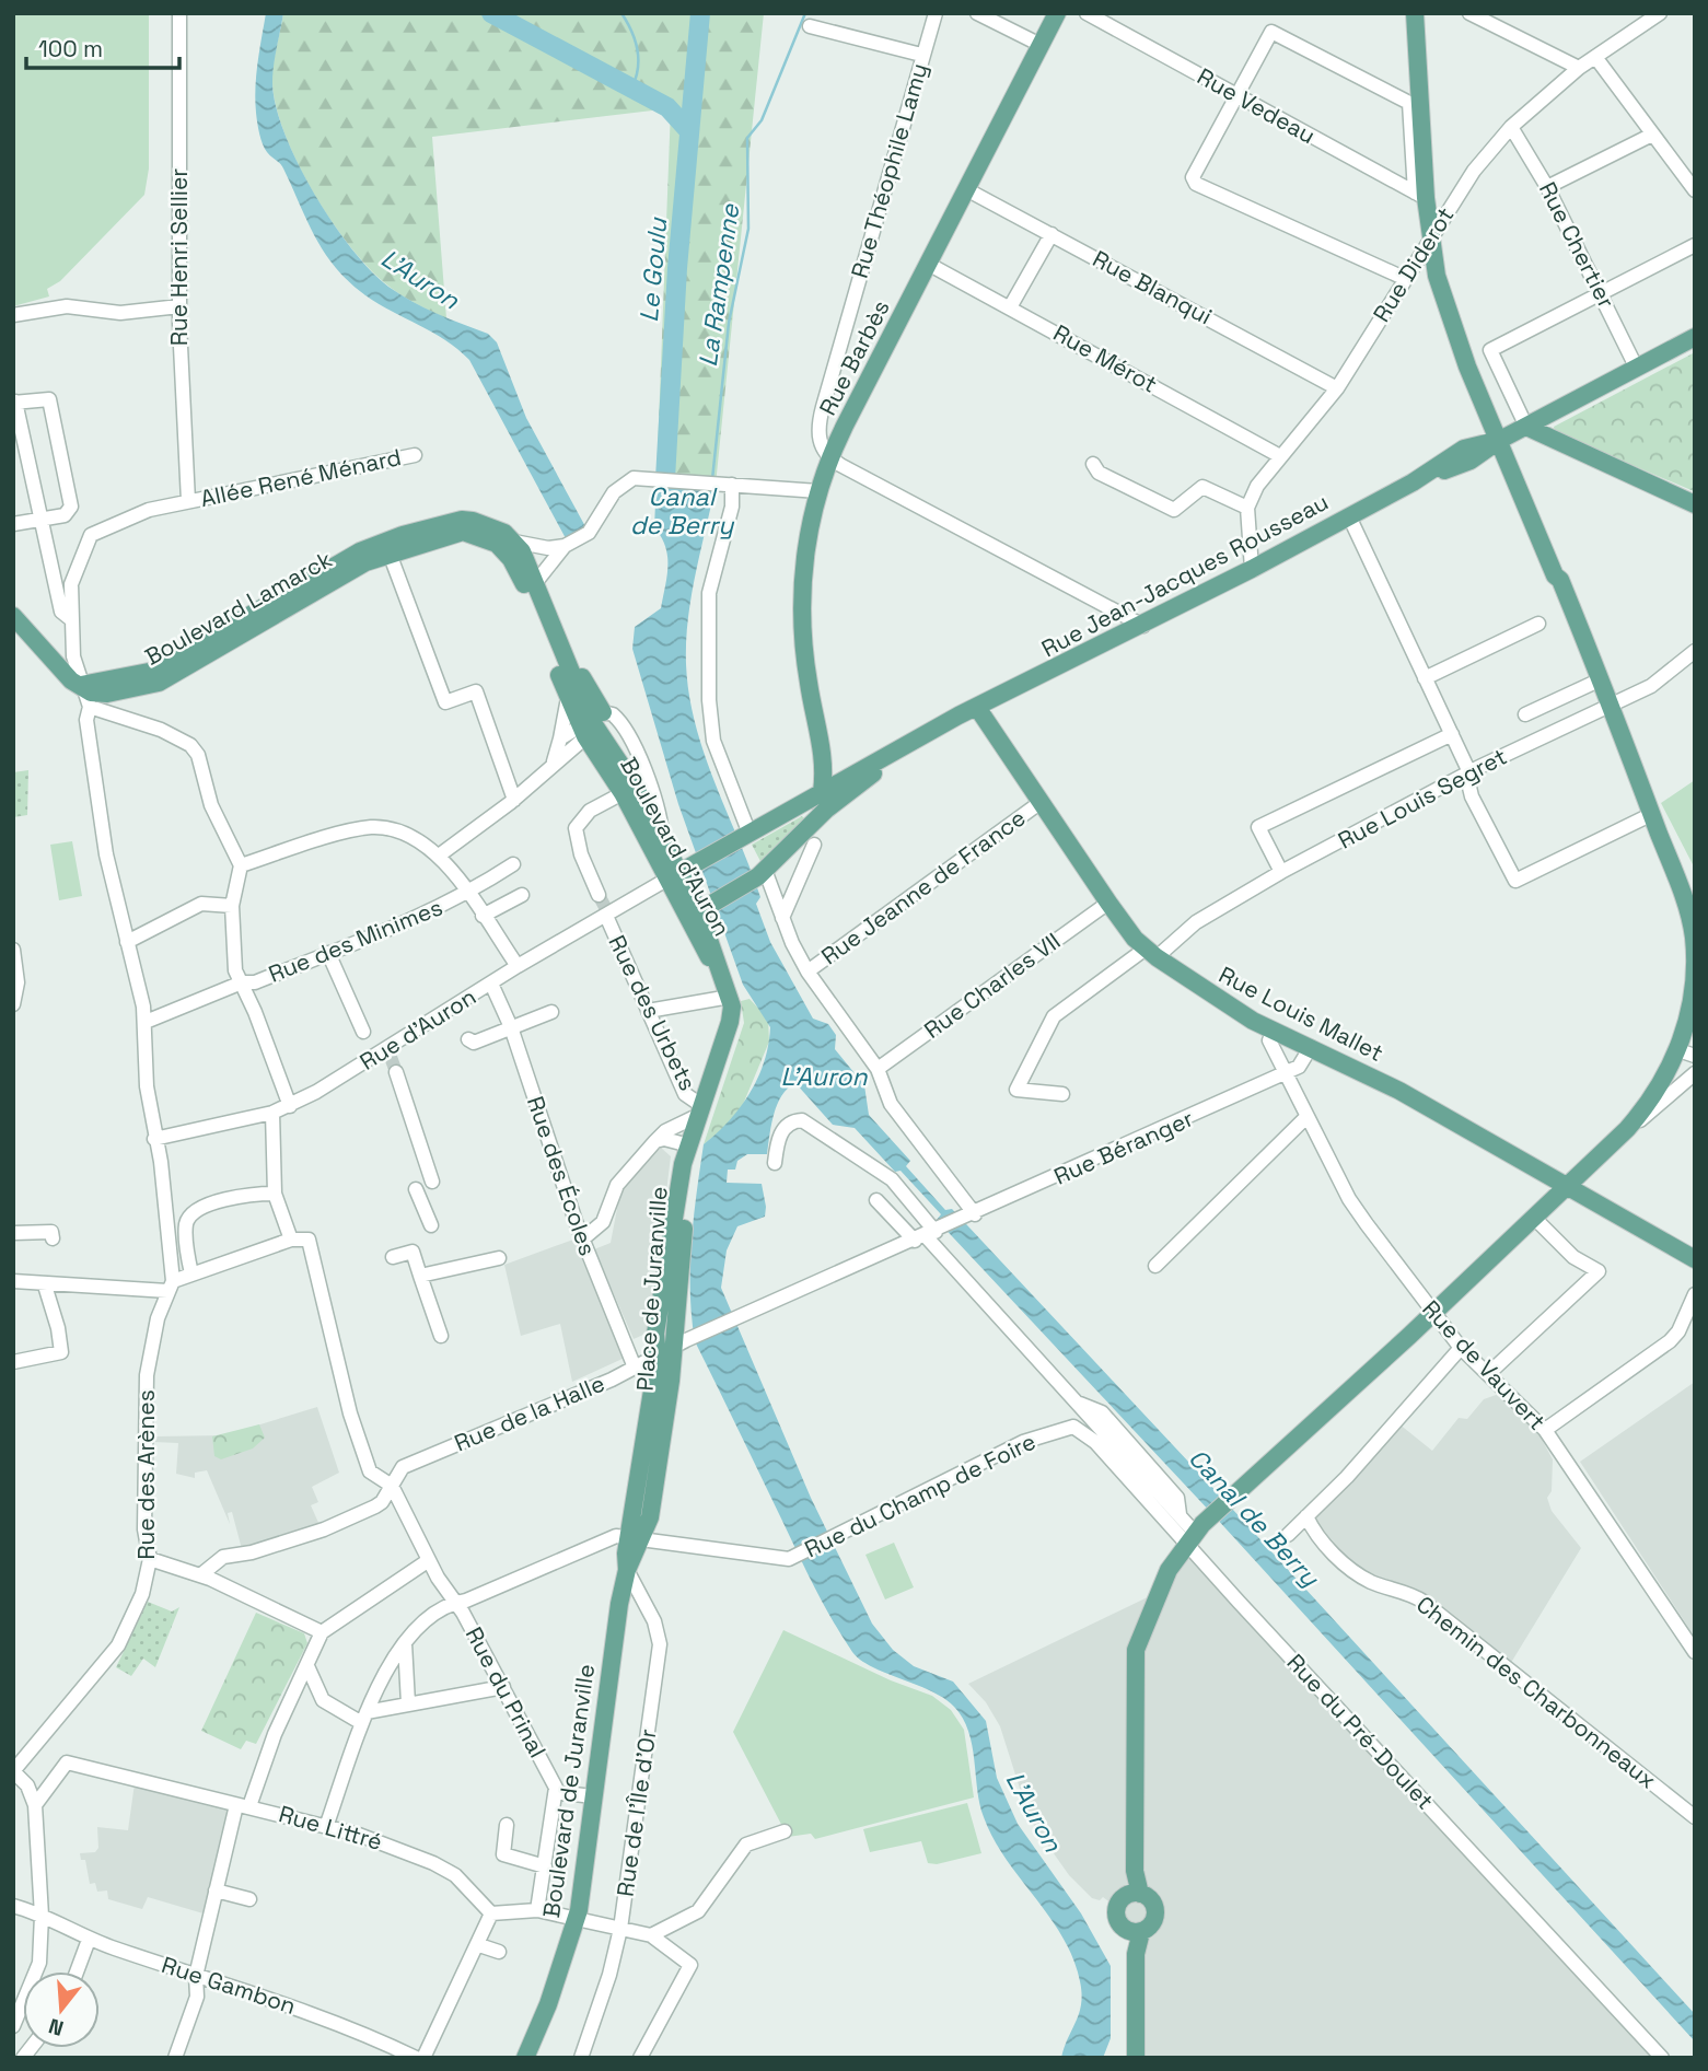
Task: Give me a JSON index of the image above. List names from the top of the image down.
{
  "streets": {
    "main road": [
      "Rue Barbès",
      "Rue Jean-Jacques Rousseau",
      "Boulevard Lamarck",
      "Boulevard d'Auron",
      "Rue Louis Mallet",
      "Place de Juranville",
      "Boulevard de Juranville"
    ],
    "street": [
      "Rue Vedeau",
      "Rue Théophile Lamy",
      "Rue Chertier",
      "Rue Henri Sellier",
      "Rue Diderot",
      "Rue Blanqui",
      "Rue Mérot",
      "Allée René Ménard",
      "Rue Louis Segret",
      "Rue Jeanne de France",
      "Rue des Minimes",
      "Rue Charles VII",
      "Rue des Urbets",
      "Rue d'Auron",
      "Rue Béranger",
      "Rue des Écoles",
      "Rue de Vauvert",
      "Rue de la Halle",
      "Rue des Arènes",
      "Rue du Champ de Foire",
      "Rue du Prinal",
      "Chemin des Charbonneaux",
      "Rue du Pré-Doulet",
      "Rue de l'Île d'Or",
      "Rue Littré",
      "Rue Gambon"
    ]
  },
  "crossings": [
    ["Rue Théophile Lamy", "Rue Barbès"],
    ["Rue Chertier", "Rue Diderot"],
    ["Rue Chertier", "Rue Jean-Jacques Rousseau"],
    ["Rue Henri Sellier", "Allée René Ménard"],
    ["Rue Diderot", "Rue Blanqui"],
    ["Rue Diderot", "Rue Mérot"],
    ["Rue Blanqui", "Rue Barbès"],
    ["Rue Barbès", "Rue Mérot"],
    ["Rue Barbès", "Rue Jean-Jacques Rousseau"],
    ["Allée René Ménard", "Boulevard Lamarck"],
    ["Allée René Ménard", "Rue des Arènes"],
    ["Rue Jean-Jacques Rousseau", "Boulevard d'Auron"],
    ["Rue Jean-Jacques Rousseau", "Rue Louis Mallet"],
    ["Rue Jean-Jacques Rousseau", "Rue d'Auron"],
    ["Boulevard Lamarck", "Boulevard d'Auron"],
    ["Rue Louis Segret", "Rue Louis Mallet"],
    ["Boulevard d'Auron", "Rue des Urbets"],
    ["Boulevard d'Auron", "Rue d'Auron"],
    ["Boulevard d'Auron", "Place de Juranville"],
    ["Rue Jeanne de France", "Rue Louis Mallet"],
    ["Rue des Minimes", "Rue des Arènes"],
    ["Rue Charles VII", "Rue Louis Mallet"],
    ["Rue des Urbets", "Rue d'Auron"],
    ["Rue Louis Mallet", "Rue Béranger"],
    ["Rue Louis Mallet", "Rue de Vauvert"],
    ["Rue d'Auron", "Rue des Écoles"],
    ["Rue d'Auron", "Rue des Arènes"],
    ["Rue Béranger", "Rue de Vauvert"],
    ["Rue Béranger", "Rue de la Halle"],
    ["Rue Béranger", "Rue du Pré-Doulet"],
    ["Rue des Écoles", "Rue de la Halle"],
    ["Place de Juranville", "Rue de la Halle"],
    ["Place de Juranville", "Rue du Champ de Foire"],
    ["Place de Juranville", "Boulevard de Juranville"],
    ["Rue de la Halle", "Rue du Prinal"],
    ["Rue du Champ de Foire", "Rue du Pré-Doulet"],
    ["Rue du Champ de Foire", "Boulevard de Juranville"],
    ["Boulevard de Juranville", "Rue de l'Île d'Or"]
  ],
  "water": [
    "Le Goulu",
    "L'Auron",
    "La Rampenne",
    "Canal de Berry"
  ],
  "scale_bar": "100 m",
  "north": "bottom"
}
